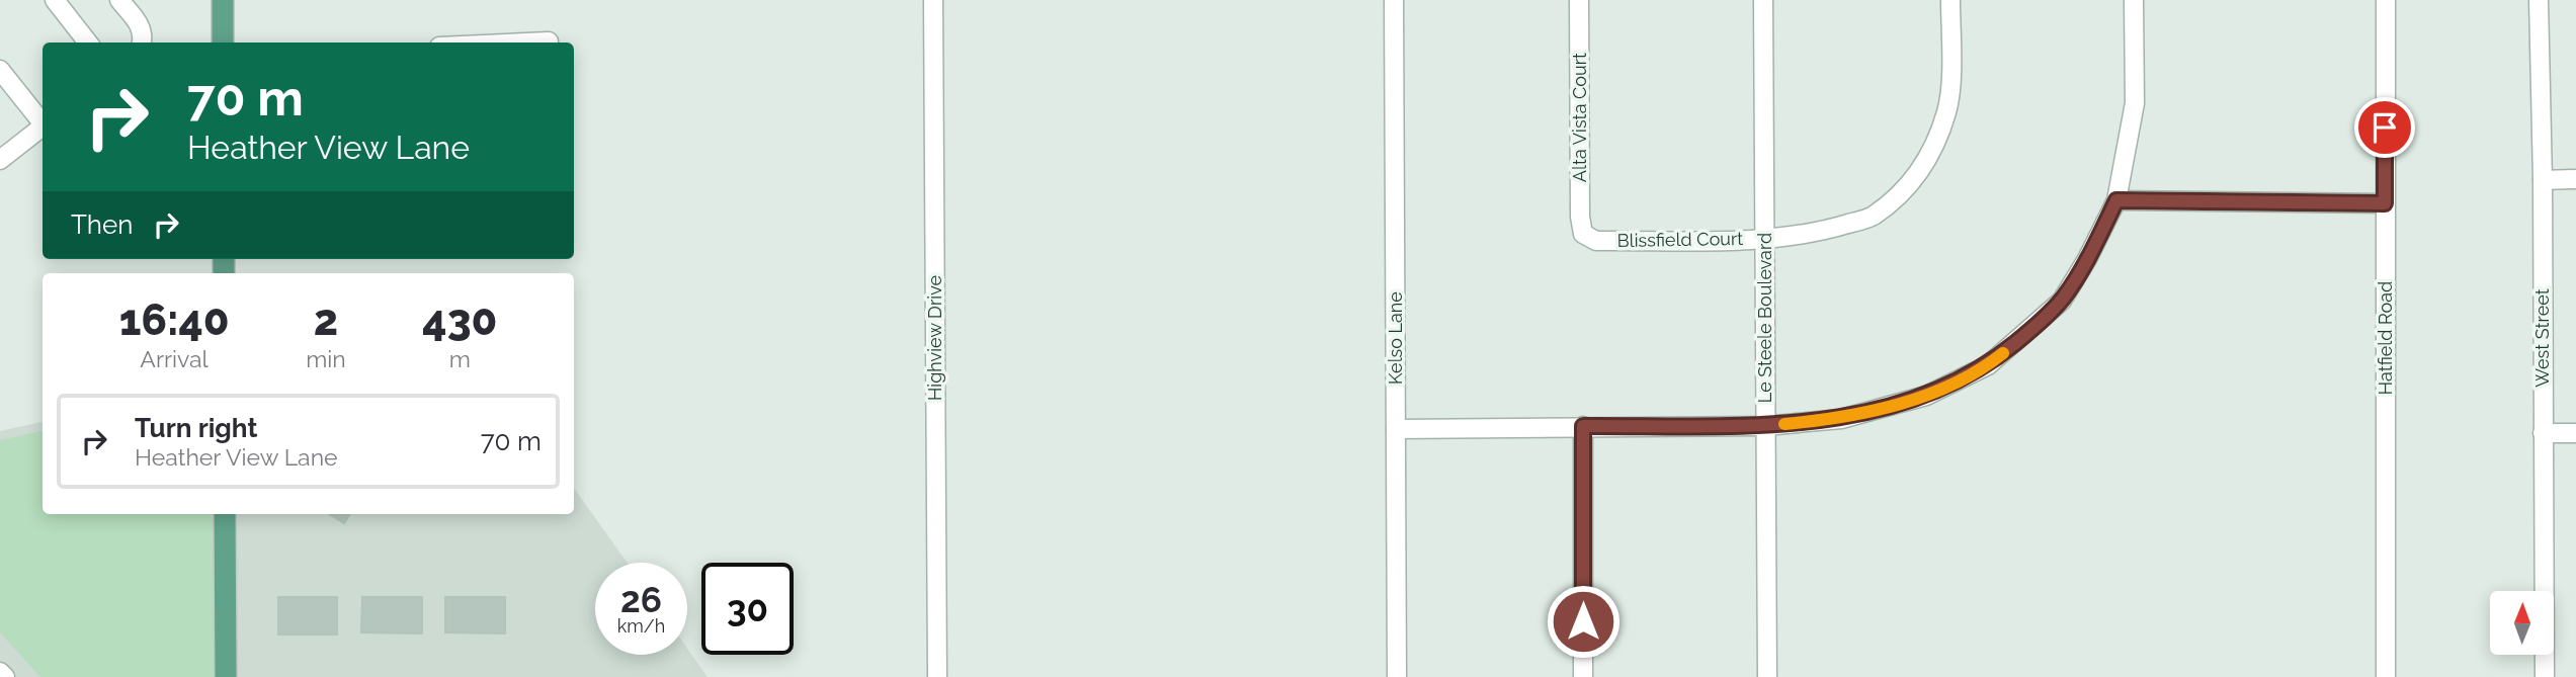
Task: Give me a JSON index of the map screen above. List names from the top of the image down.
{
  "streets": {
    "street": [
      "Alta Vista Court",
      "Blissfield Court",
      "Le Steele Boulevard",
      "Highview Drive",
      "Kelso Lane",
      "Hatfield Road",
      "West Street"
    ]
  },
  "crossings": [
    ["Alta Vista Court", "Blissfield Court"],
    ["Blissfield Court", "Le Steele Boulevard"]
  ],
  "north": "top",
  "page": {
    "turn": ["70 m", "Heather View Lane"],
    "then": "Then",
    "eta": [
      "16:40",
      "Arrival",
      "2",
      "min",
      "430",
      "m"
    ],
    "list": [
      {
        "name": "Turn right",
        "note": "Heather View Lane",
        "value": "70 m"
      }
    ],
    "speed": "26 km/h",
    "limit": "30"
  }
}
